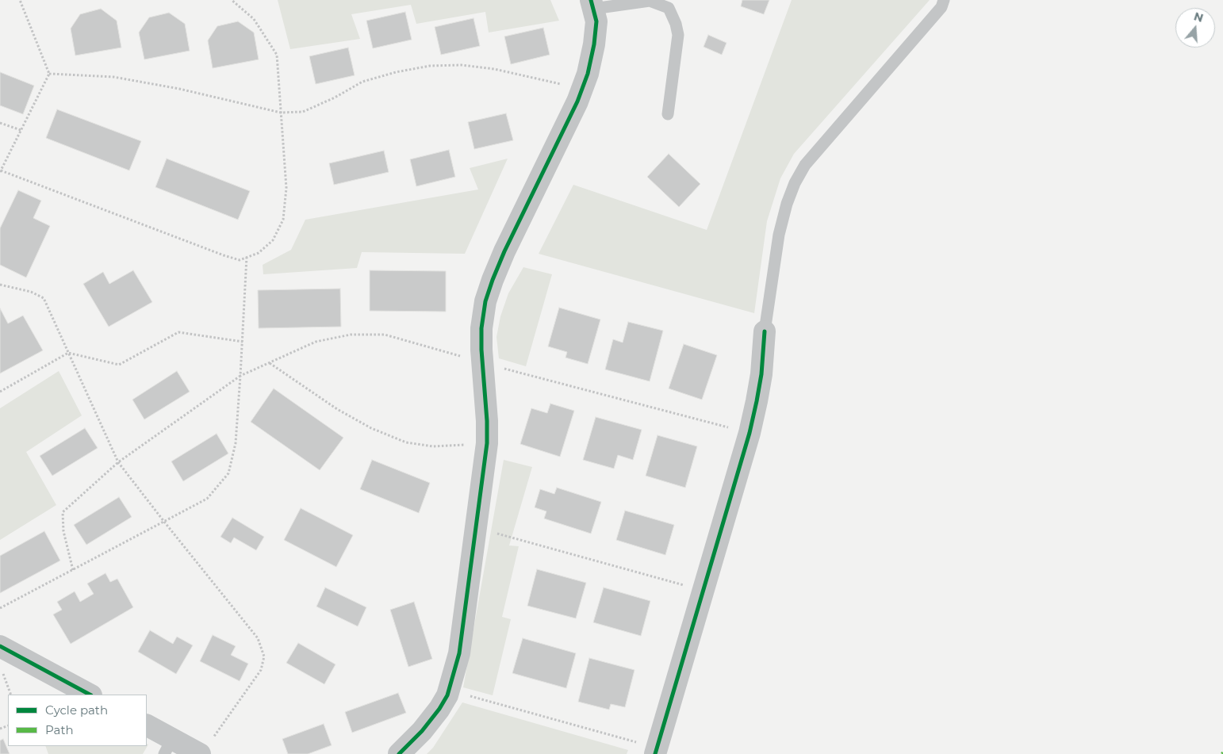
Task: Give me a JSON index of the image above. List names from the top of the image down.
{
  "legend": ["Cycle path", "Path"],
  "north": "top"
}
